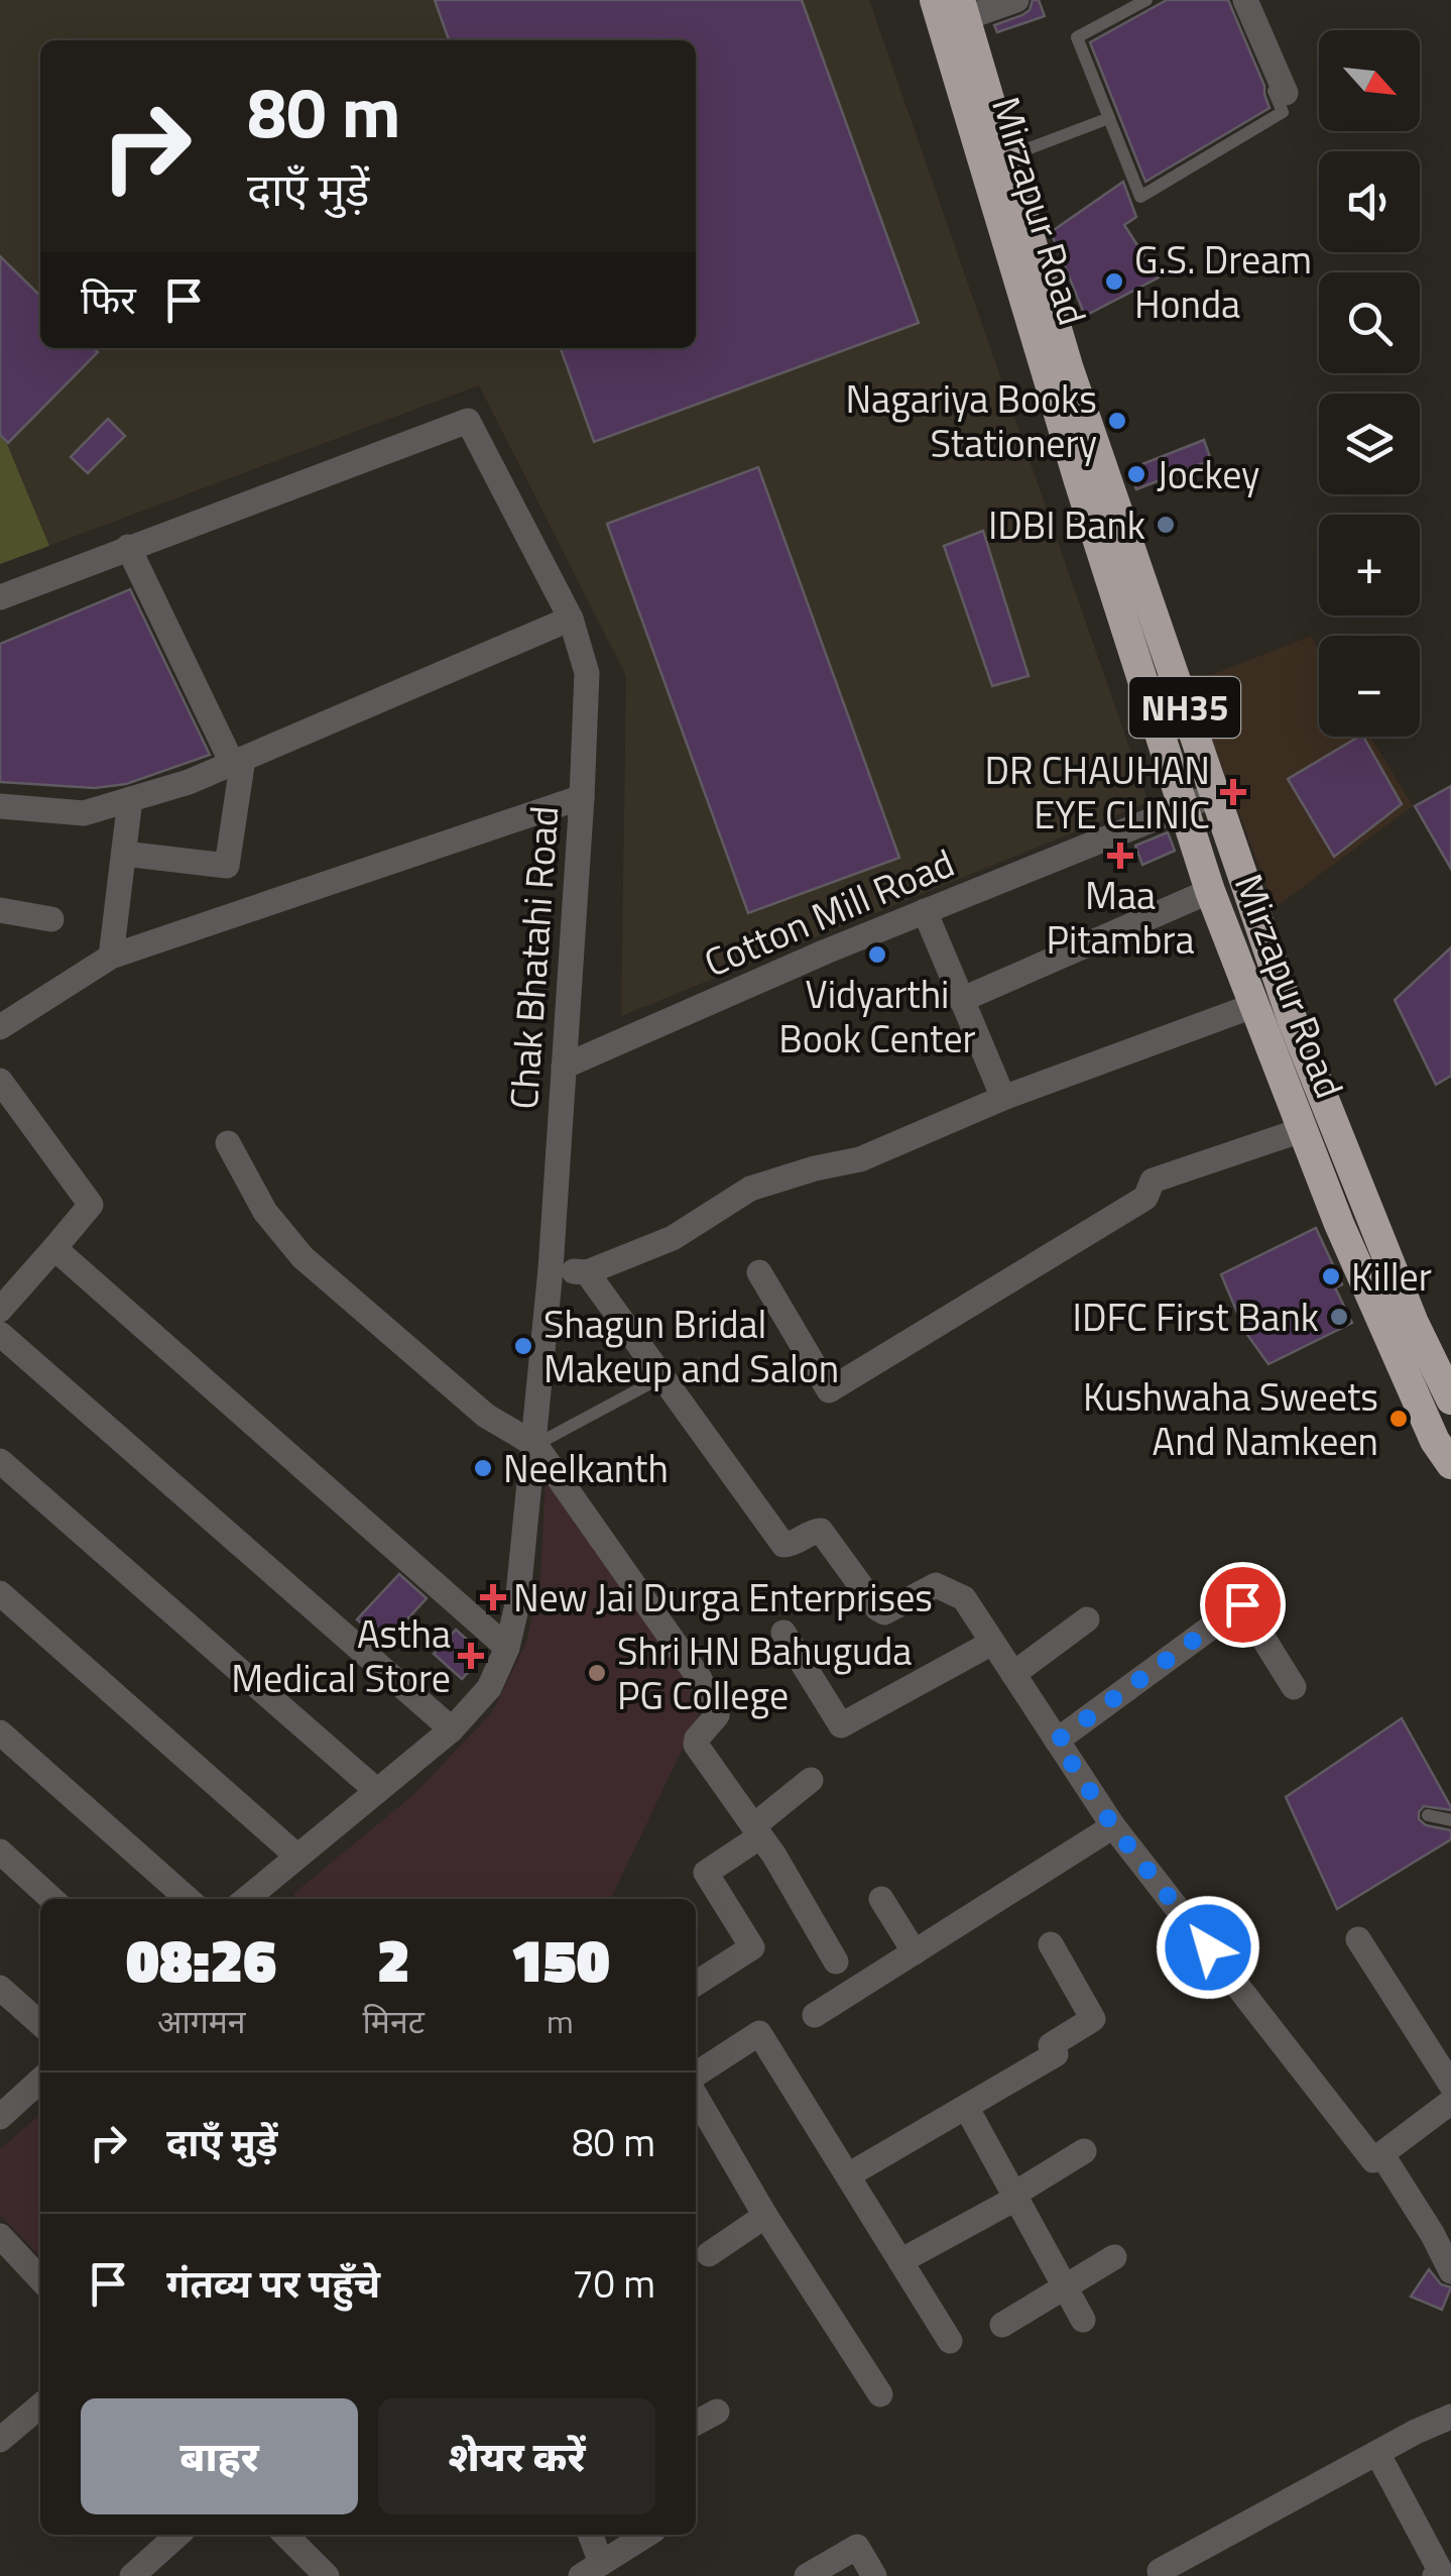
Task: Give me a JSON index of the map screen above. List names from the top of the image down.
{
  "streets": {
    "highway": ["Mirzapur Road", "NH35"],
    "street": ["Cotton Mill Road", "Chak Bhatahi Road"]
  },
  "crossings": [
    ["Mirzapur Road", "Cotton Mill Road"],
    ["Cotton Mill Road", "Chak Bhatahi Road"]
  ],
  "places": {
    "other": [
      "G.S. Dream Honda",
      "Nagariya Books Stationery",
      "Jockey",
      "IDBI Bank",
      "Vidyarthi Book Center",
      "Killer",
      "IDFC First Bank",
      "Shagun Bridal Makeup and Salon",
      "Kushwaha Sweets And Namkeen",
      "Neelkanth",
      "Shri HN Bahuguda PG College"
    ],
    "health": [
      "DR CHAUHAN EYE CLINIC",
      "Maa Pitambra",
      "New Jai Durga Enterprises",
      "Astha Medical Store"
    ]
  },
  "north": "bottom right",
  "page": {
    "map_buttons": ["+", "−"],
    "turn": ["80 m", "दाएँ मुड़ें"],
    "then": "फिर",
    "eta": [
      "08:26",
      "आगमन",
      "2",
      "मिनट",
      "150",
      "m"
    ],
    "list": [
      {
        "name": "दाएँ मुड़ें",
        "value": "80 m"
      },
      {
        "name": "गंतव्य पर पहुँचे",
        "value": "70 m"
      }
    ],
    "buttons": ["बाहर", "शेयर करें"]
  }
}
